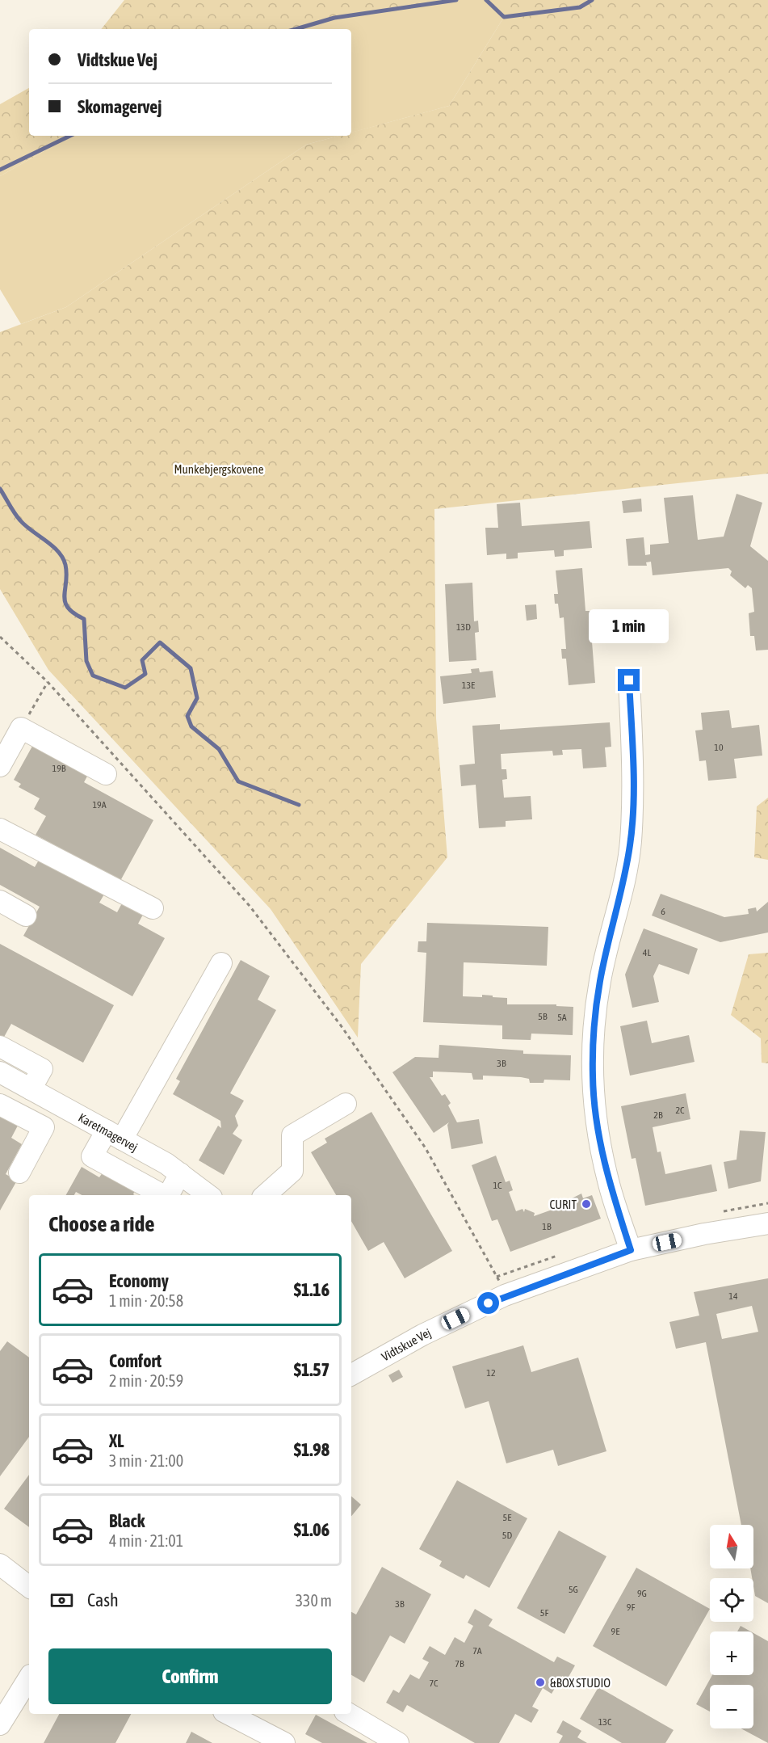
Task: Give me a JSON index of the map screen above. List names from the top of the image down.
{
  "streets": {
    "street": ["Karetmagervej", "Vidtskue Vej"]
  },
  "parks": ["Munkebjergskovene"],
  "places": ["CURIT", "&BOX STUDIO"],
  "house_numbers": [
    "13D",
    "13E",
    "10",
    "19B",
    "19A",
    "6",
    "4L",
    "5B",
    "5A",
    "3B",
    "2C",
    "2B",
    "1C",
    "1B",
    "14",
    "12",
    "5E",
    "5D",
    "5G",
    "9G",
    "3B",
    "9F",
    "5F",
    "9E",
    "7A",
    "7B",
    "7C",
    "13C"
  ],
  "north": "top",
  "page": {
    "banner": ["Vidtskue Vej", "Skomagervej"],
    "bubble": "1 min",
    "heading": "Choose a ride",
    "list": [
      {
        "name": "Economy",
        "note": "1 min · 20:58",
        "value": "$1.16"
      },
      {
        "name": "Comfort",
        "note": "2 min · 20:59",
        "value": "$1.57"
      },
      {
        "name": "XL",
        "note": "3 min · 21:00",
        "value": "$1.98"
      },
      {
        "name": "Black",
        "note": "4 min · 21:01",
        "value": "$1.06"
      }
    ],
    "map_buttons": ["+", "−"],
    "pay": ["Cash", "330 m"],
    "buttons": "Confirm"
  }
}
